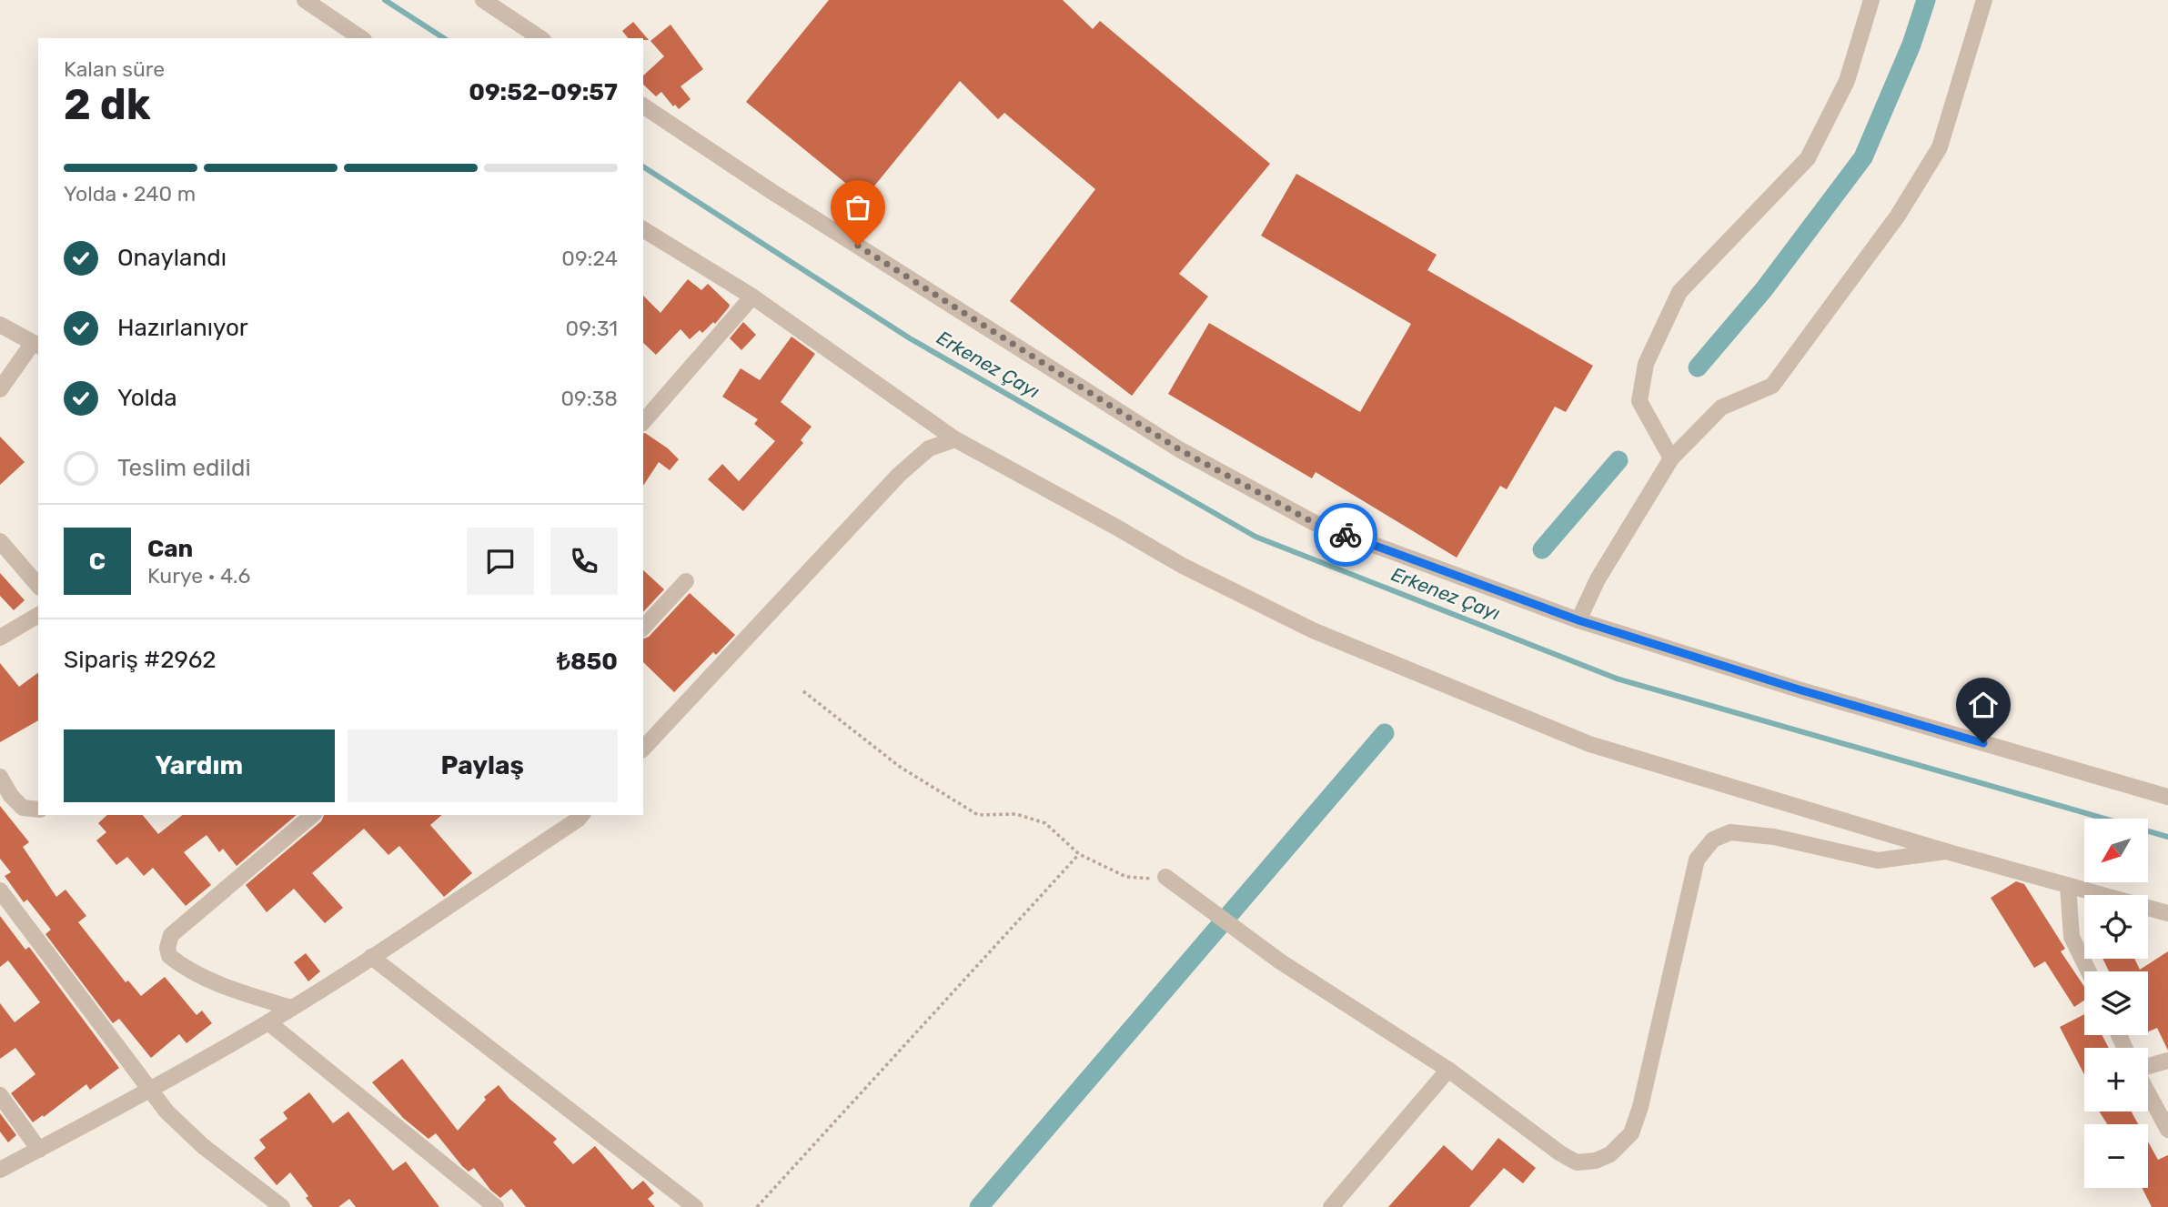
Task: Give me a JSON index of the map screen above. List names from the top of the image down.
{
  "water": ["Erkenez Çayı"],
  "north": "bottom left",
  "page": {
    "heading": ["2 dk", "Kalan süre", "09:52–09:57"],
    "panel": [
      "Can",
      "Kurye · 4.6",
      "Sipariş #2962",
      "₺850"
    ],
    "bar": "Yolda · 240 m",
    "list": [
      ["Onaylandı", "09:24"],
      ["Hazırlanıyor", "09:31"],
      ["Yolda", "09:38"],
      "Teslim edildi"
    ],
    "round": "C",
    "buttons": ["Yardım", "Paylaş"],
    "map_buttons": ["+", "−"]
  }
}
